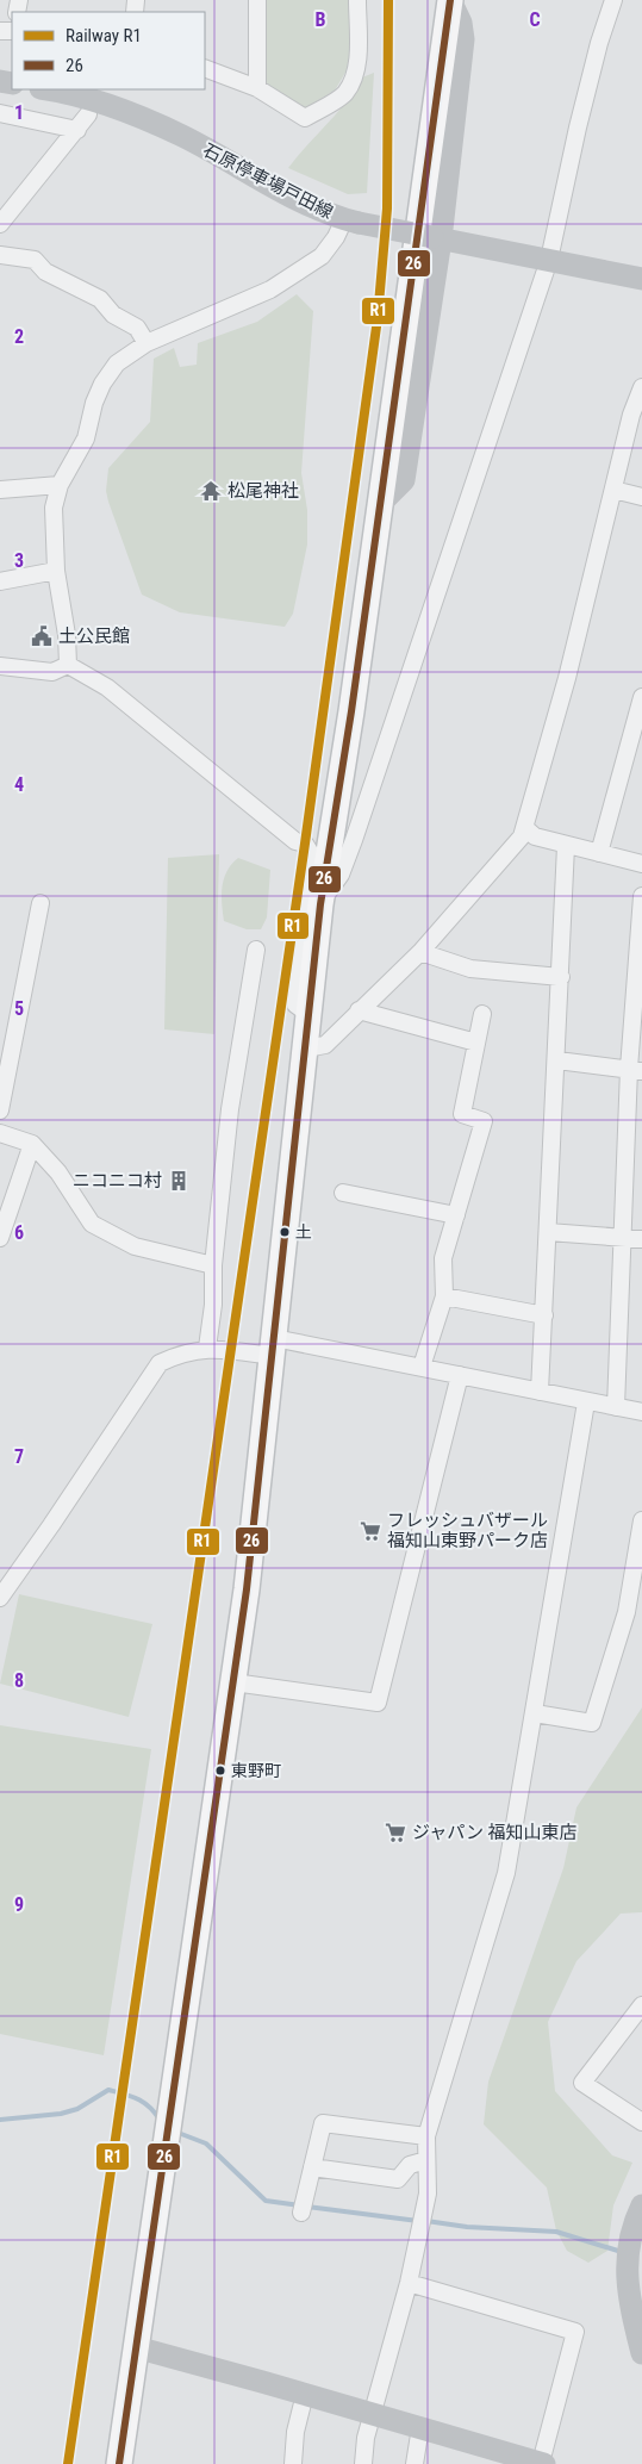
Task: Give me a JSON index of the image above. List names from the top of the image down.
{
  "streets": {
    "main road": ["石原停車場戸田線"]
  },
  "places": {
    "temple": ["松尾神社"],
    "public building": ["土公民館"],
    "building": ["ニコニコ村"],
    "other": ["土", "東野町"],
    "supermarket": ["フレッシュバザール 福知山東野パーク店", "ジャパン 福知山東店"]
  },
  "lines": ["rail line R1", "transit line 26"],
  "legend": ["Railway R1", "26"],
  "grid": {
    "columns": ["B", "C"],
    "rows": [
      "1",
      "2",
      "3",
      "4",
      "5",
      "6",
      "7",
      "8",
      "9"
    ]
  }
}
